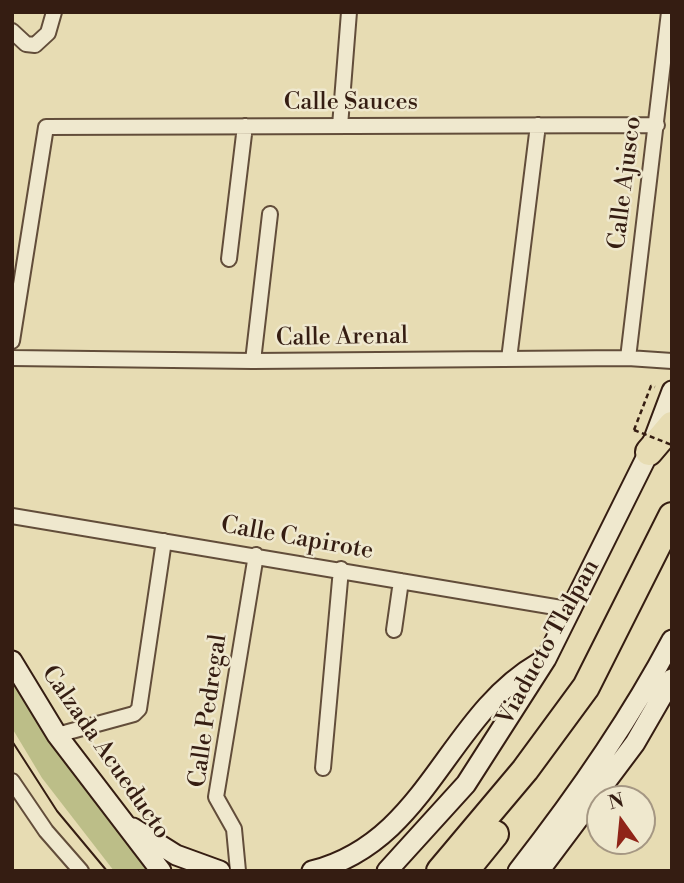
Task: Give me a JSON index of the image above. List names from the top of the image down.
{
  "streets": {
    "highway": ["Viaducto Tlalpan"],
    "main road": ["Calzada Acueducto"],
    "street": [
      "Calle Sauces",
      "Calle Ajusco",
      "Calle Arenal",
      "Calle Capirote",
      "Calle Pedregal"
    ]
  },
  "crossings": [
    ["Calle Sauces", "Calle Ajusco"],
    ["Calle Ajusco", "Calle Arenal"],
    ["Calle Capirote", "Viaducto Tlalpan"],
    ["Calle Capirote", "Calle Pedregal"]
  ],
  "north": "top"
}
